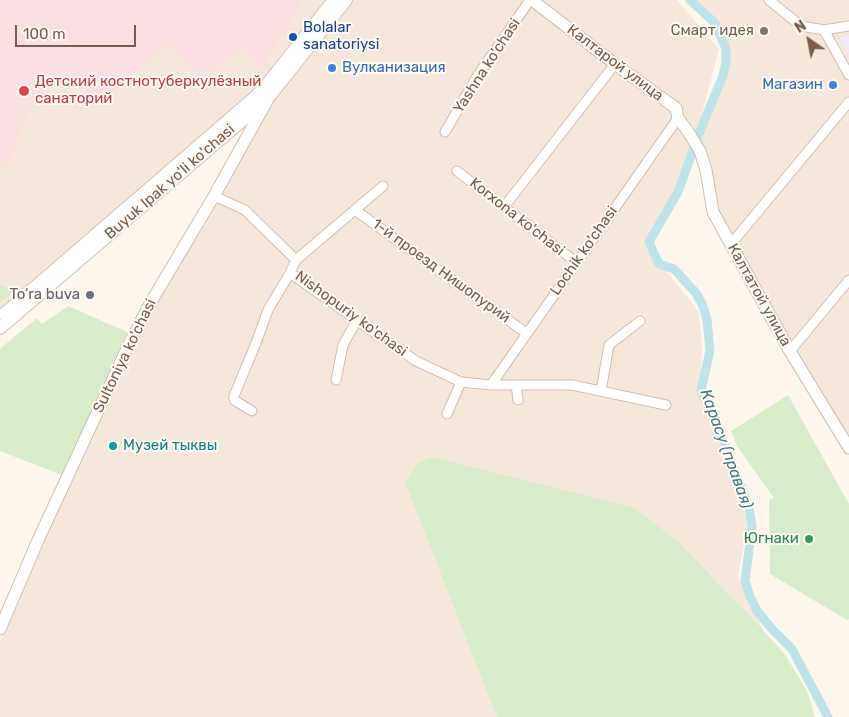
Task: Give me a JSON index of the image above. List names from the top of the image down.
{
  "streets": {
    "main road": ["Buyuk Ipak yo'li ko'chasi"],
    "street": [
      "Калтарой улица",
      "Yashna ko'chasi",
      "Korxona ko'chasi",
      "Lochik ko'chasi",
      "1-й проезд Нишопурий",
      "Калтатой улица",
      "Nishopuriy ko'chasi",
      "Sultoniya ko'chasi"
    ]
  },
  "crossings": [
    ["Калтарой улица", "Yashna ko'chasi"],
    ["Калтарой улица", "Lochik ko'chasi"],
    ["Калтарой улица", "Калтатой улица"],
    ["Buyuk Ipak yo'li ko'chasi", "Sultoniya ko'chasi"],
    ["Korxona ko'chasi", "Lochik ko'chasi"],
    ["Lochik ko'chasi", "1-й проезд Нишопурий"],
    ["Lochik ko'chasi", "Nishopuriy ko'chasi"],
    ["Nishopuriy ko'chasi", "Sultoniya ko'chasi"]
  ],
  "water": ["Карасу (правая)"],
  "places": [
    "Смарт идея",
    "Bolalar sanatoriysi",
    "Вулканизация",
    "Магазин",
    "Детский костнотуберкулёзный санаторий",
    "To‘ra buva",
    "Музей тыквы",
    "Югнаки"
  ],
  "scale_bar": "100 m",
  "north": "top left"
}
